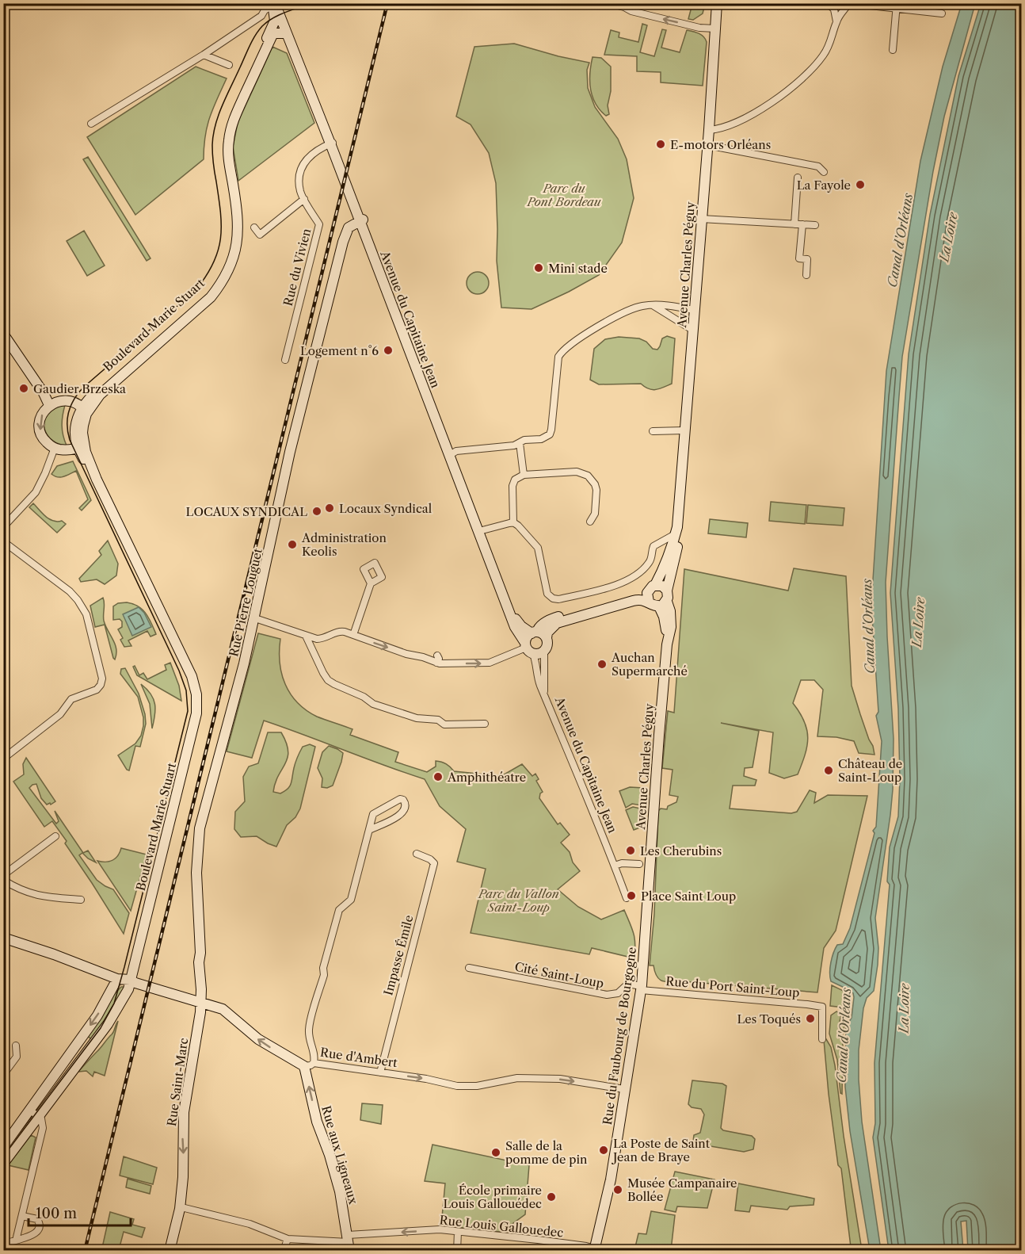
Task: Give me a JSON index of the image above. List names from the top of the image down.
{
  "streets": {
    "main road": [
      "Avenue Charles Péguy",
      "Avenue du Capitaine Jean",
      "Boulevard Marie Stuart",
      "Rue Pierre Louguet",
      "Rue du Faubourg de Bourgogne",
      "Rue d'Ambert",
      "Rue Saint-Marc",
      "Rue aux Ligneaux"
    ],
    "street": [
      "Rue du Vivien",
      "Impasse Émile",
      "Cité Saint-Loup",
      "Rue du Port Saint-Loup",
      "Rue Louis Gallouedec"
    ]
  },
  "crossings": [
    ["Avenue Charles Péguy", "Rue du Faubourg de Bourgogne"],
    ["Rue du Vivien", "Avenue du Capitaine Jean"],
    ["Avenue du Capitaine Jean", "Boulevard Marie Stuart"],
    ["Avenue du Capitaine Jean", "Rue Pierre Louguet"],
    ["Boulevard Marie Stuart", "Rue d'Ambert"],
    ["Rue Pierre Louguet", "Rue d'Ambert"],
    ["Rue Pierre Louguet", "Rue Saint-Marc"],
    ["Impasse Émile", "Rue d'Ambert"],
    ["Cité Saint-Loup", "Rue du Port Saint-Loup"],
    ["Cité Saint-Loup", "Rue du Faubourg de Bourgogne"],
    ["Rue du Port Saint-Loup", "Rue du Faubourg de Bourgogne"],
    ["Rue du Faubourg de Bourgogne", "Rue d'Ambert"],
    ["Rue du Faubourg de Bourgogne", "Rue Louis Gallouedec"],
    ["Rue d'Ambert", "Rue Saint-Marc"],
    ["Rue d'Ambert", "Rue aux Ligneaux"],
    ["Rue Saint-Marc", "Rue Louis Gallouedec"],
    ["Rue aux Ligneaux", "Rue Louis Gallouedec"]
  ],
  "one_way": ["Rue Saint-Marc", "Rue aux Ligneaux"],
  "water": ["La Loire", "Canal d'Orléans"],
  "parks": ["Parc du Pont Bordeau", "Parc du Vallon Saint-Loup"],
  "places": [
    "E-motors Orléans",
    "La Fayole",
    "Mini stade",
    "Logement n°6",
    "Gaudier Brzeska",
    "Locaux Syndical",
    "LOCAUX SYNDICAL",
    "Administration Keolis",
    "Auchan Supermarché",
    "Château de Saint-Loup",
    "Amphithéatre",
    "Les Cherubins",
    "Place Saint Loup",
    "Les Toqués",
    "La Poste de Saint Jean de Braye",
    "Salle de la pomme de pin",
    "Musée Campanaire Bollée",
    "École primaire Louis Gallouédec"
  ],
  "scale_bar": "100 m"
}
